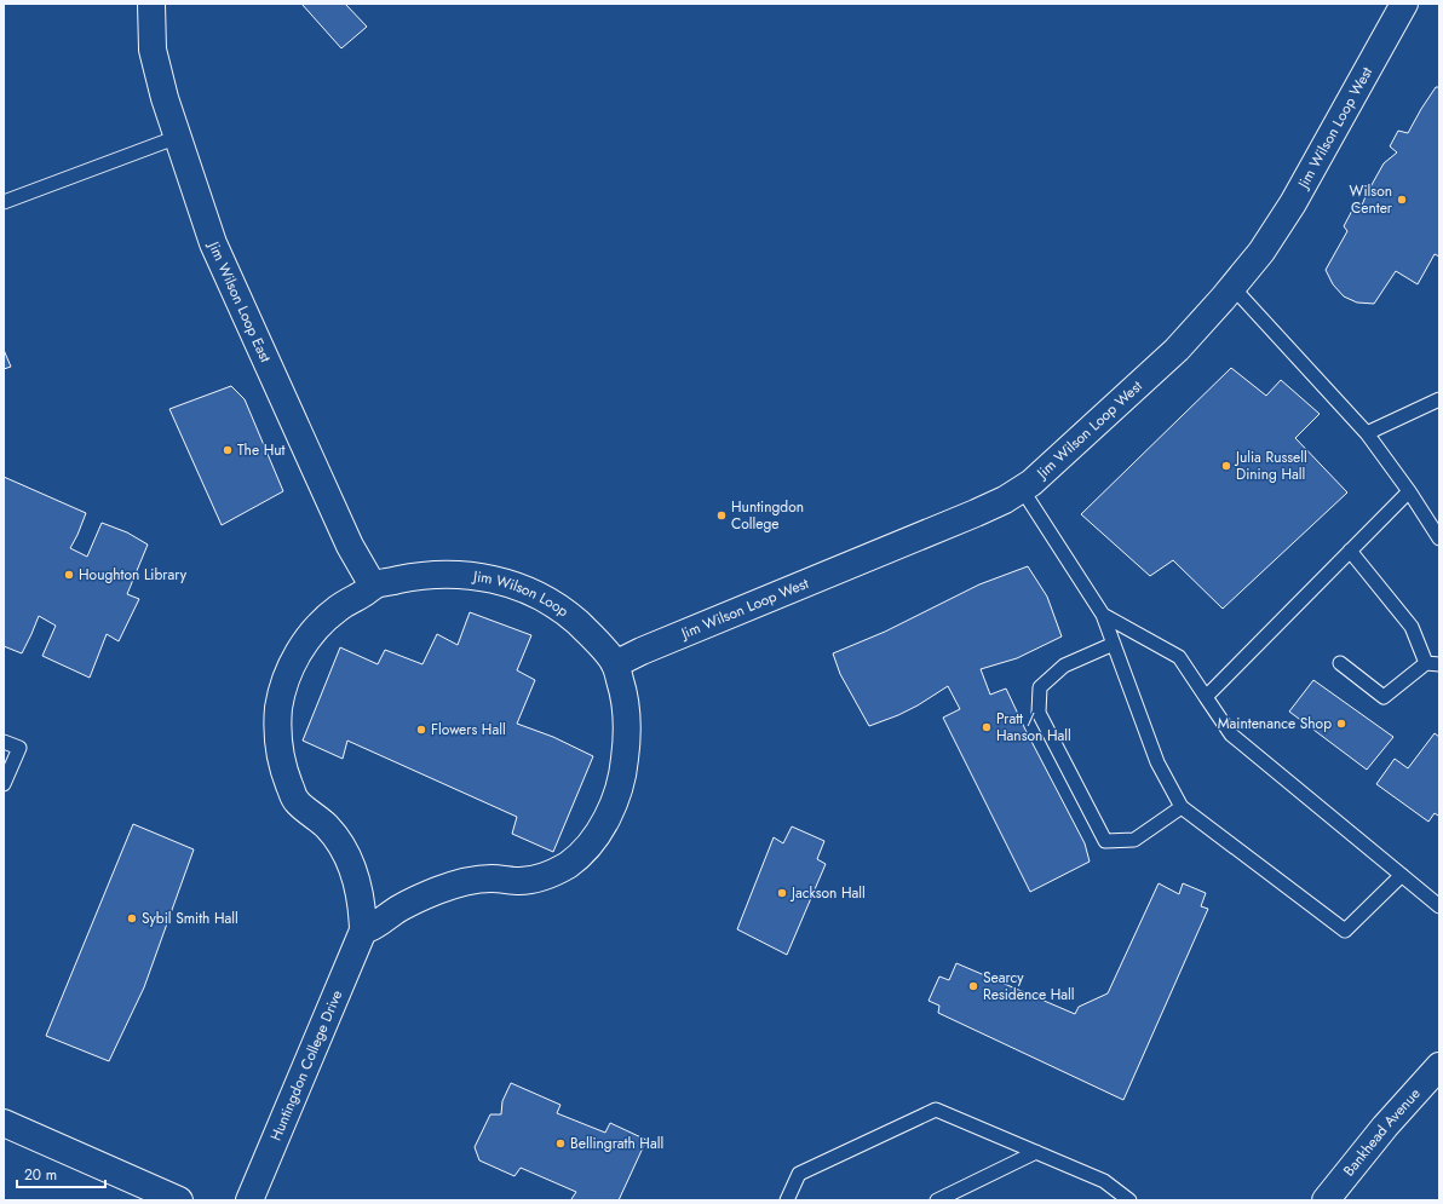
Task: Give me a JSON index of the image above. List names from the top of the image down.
{
  "streets": {
    "street": [
      "Jim Wilson Loop West",
      "Jim Wilson Loop East",
      "Jim Wilson Loop",
      "Huntingdon College Drive",
      "Bankhead Avenue"
    ]
  },
  "crossings": [
    ["Jim Wilson Loop West", "Jim Wilson Loop"],
    ["Jim Wilson Loop East", "Jim Wilson Loop"],
    ["Jim Wilson Loop", "Huntingdon College Drive"]
  ],
  "places": [
    "Wilson Center",
    "The Hut",
    "Julia Russell Dining Hall",
    "Huntingdon College",
    "Houghton Library",
    "Maintenance Shop",
    "Pratt / Hanson Hall",
    "Flowers Hall",
    "Jackson Hall",
    "Sybil Smith Hall",
    "Searcy Residence Hall",
    "Bellingrath Hall"
  ],
  "scale_bar": "20 m"
}
